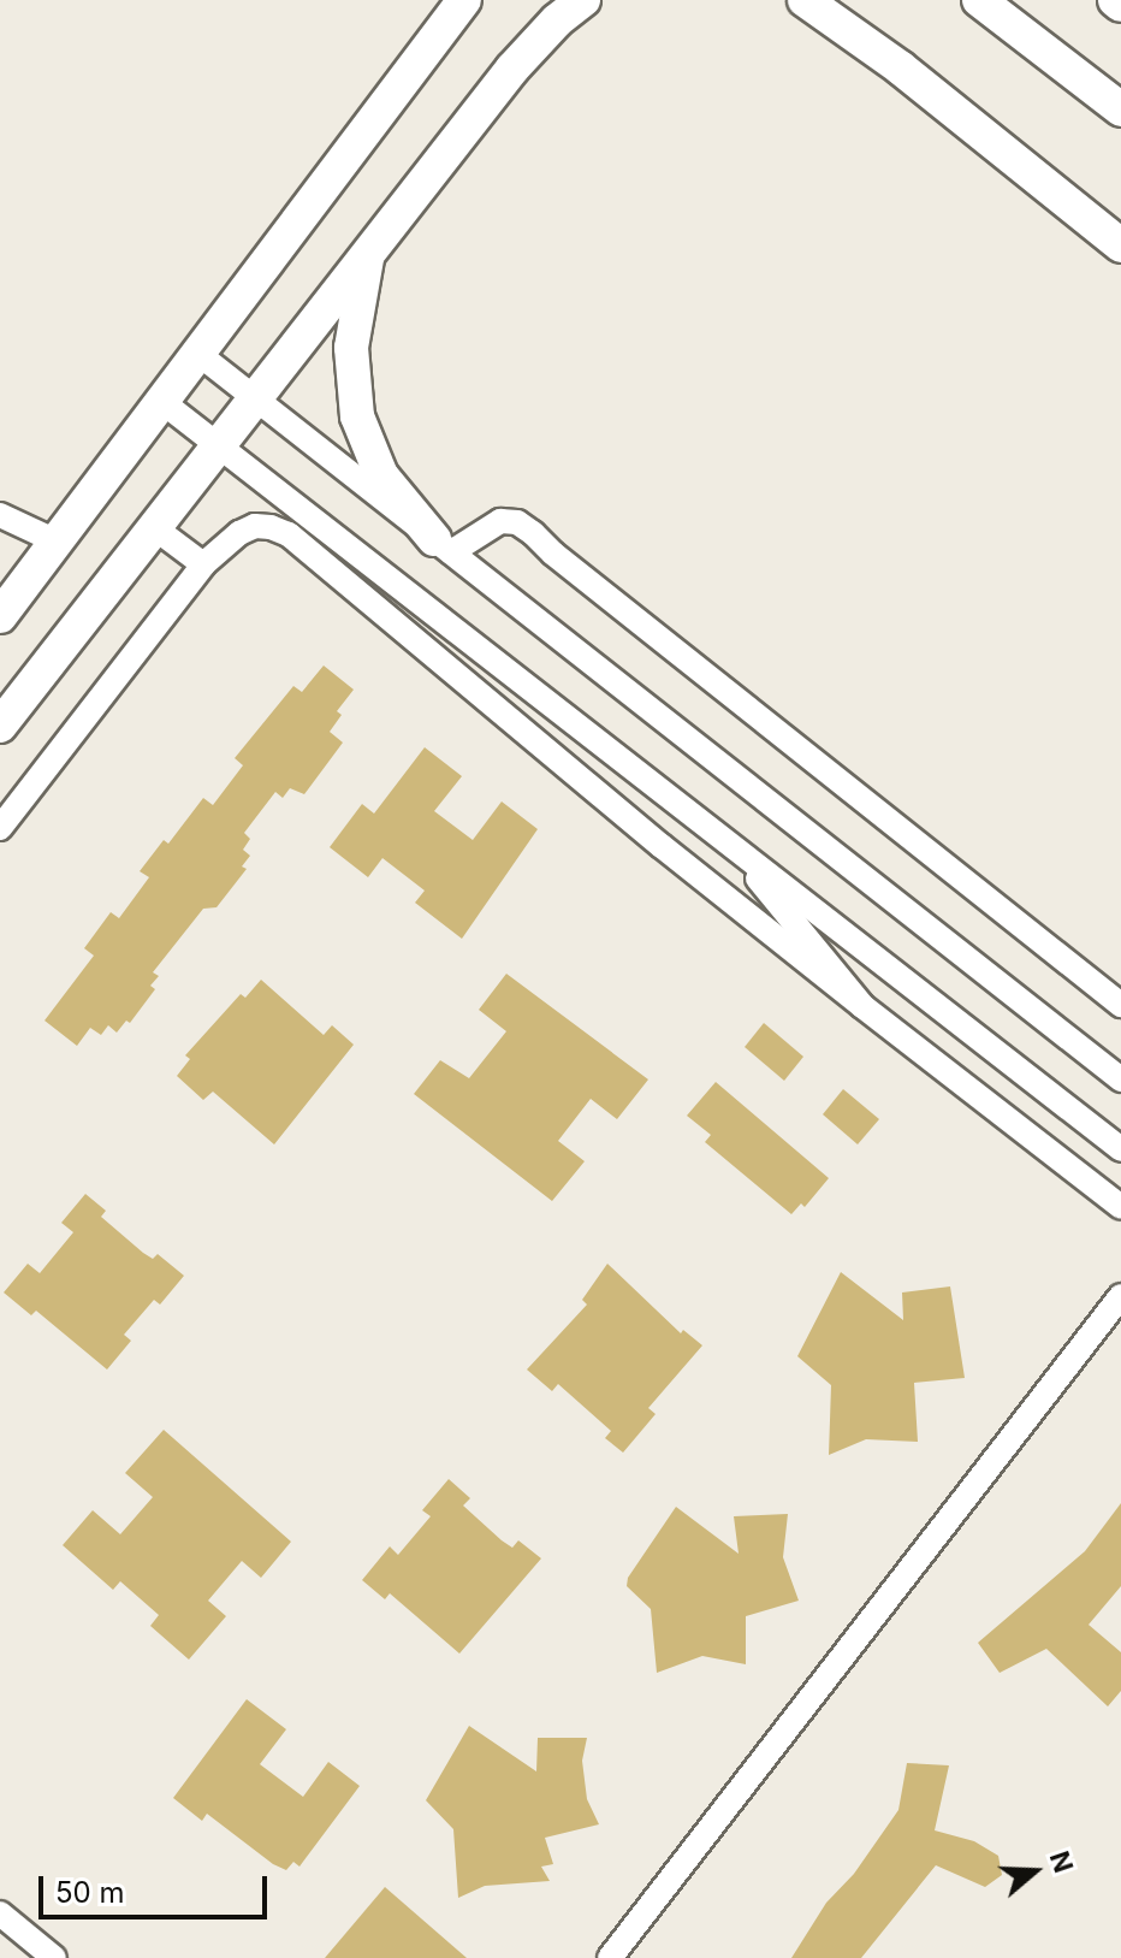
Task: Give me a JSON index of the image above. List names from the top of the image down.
{
  "scale_bar": "50 m",
  "north": "right"
}
